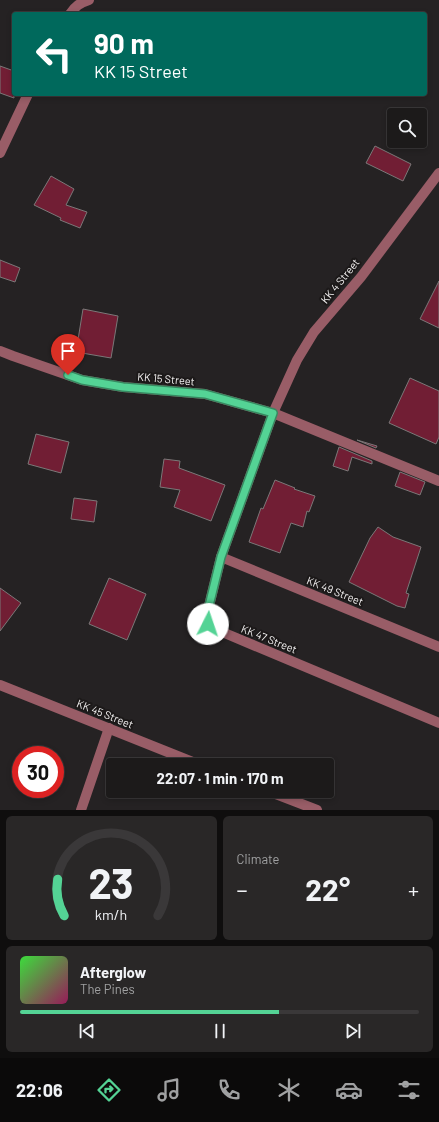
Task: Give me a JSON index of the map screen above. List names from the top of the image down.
{
  "streets": {
    "street": [
      "KK 4 Street",
      "KK 15 Street",
      "KK 49 Street",
      "KK 47 Street",
      "KK 45 Street"
    ]
  },
  "crossings": [
    ["KK 4 Street", "KK 15 Street"],
    ["KK 4 Street", "KK 47 Street"],
    ["KK 15 Street", "KK 47 Street"],
    ["KK 49 Street", "KK 47 Street"]
  ],
  "page": {
    "turn": ["90 m", "KK 15 Street"],
    "limit": "30",
    "trip": "22:07 · 1 min · 170 m",
    "tile": "Climate",
    "heat": ["−", "22°", "+"],
    "song": ["Afterglow", "The Pines"],
    "tabs": "22:06",
    "gauge": ["23", "km/h"]
  }
}
